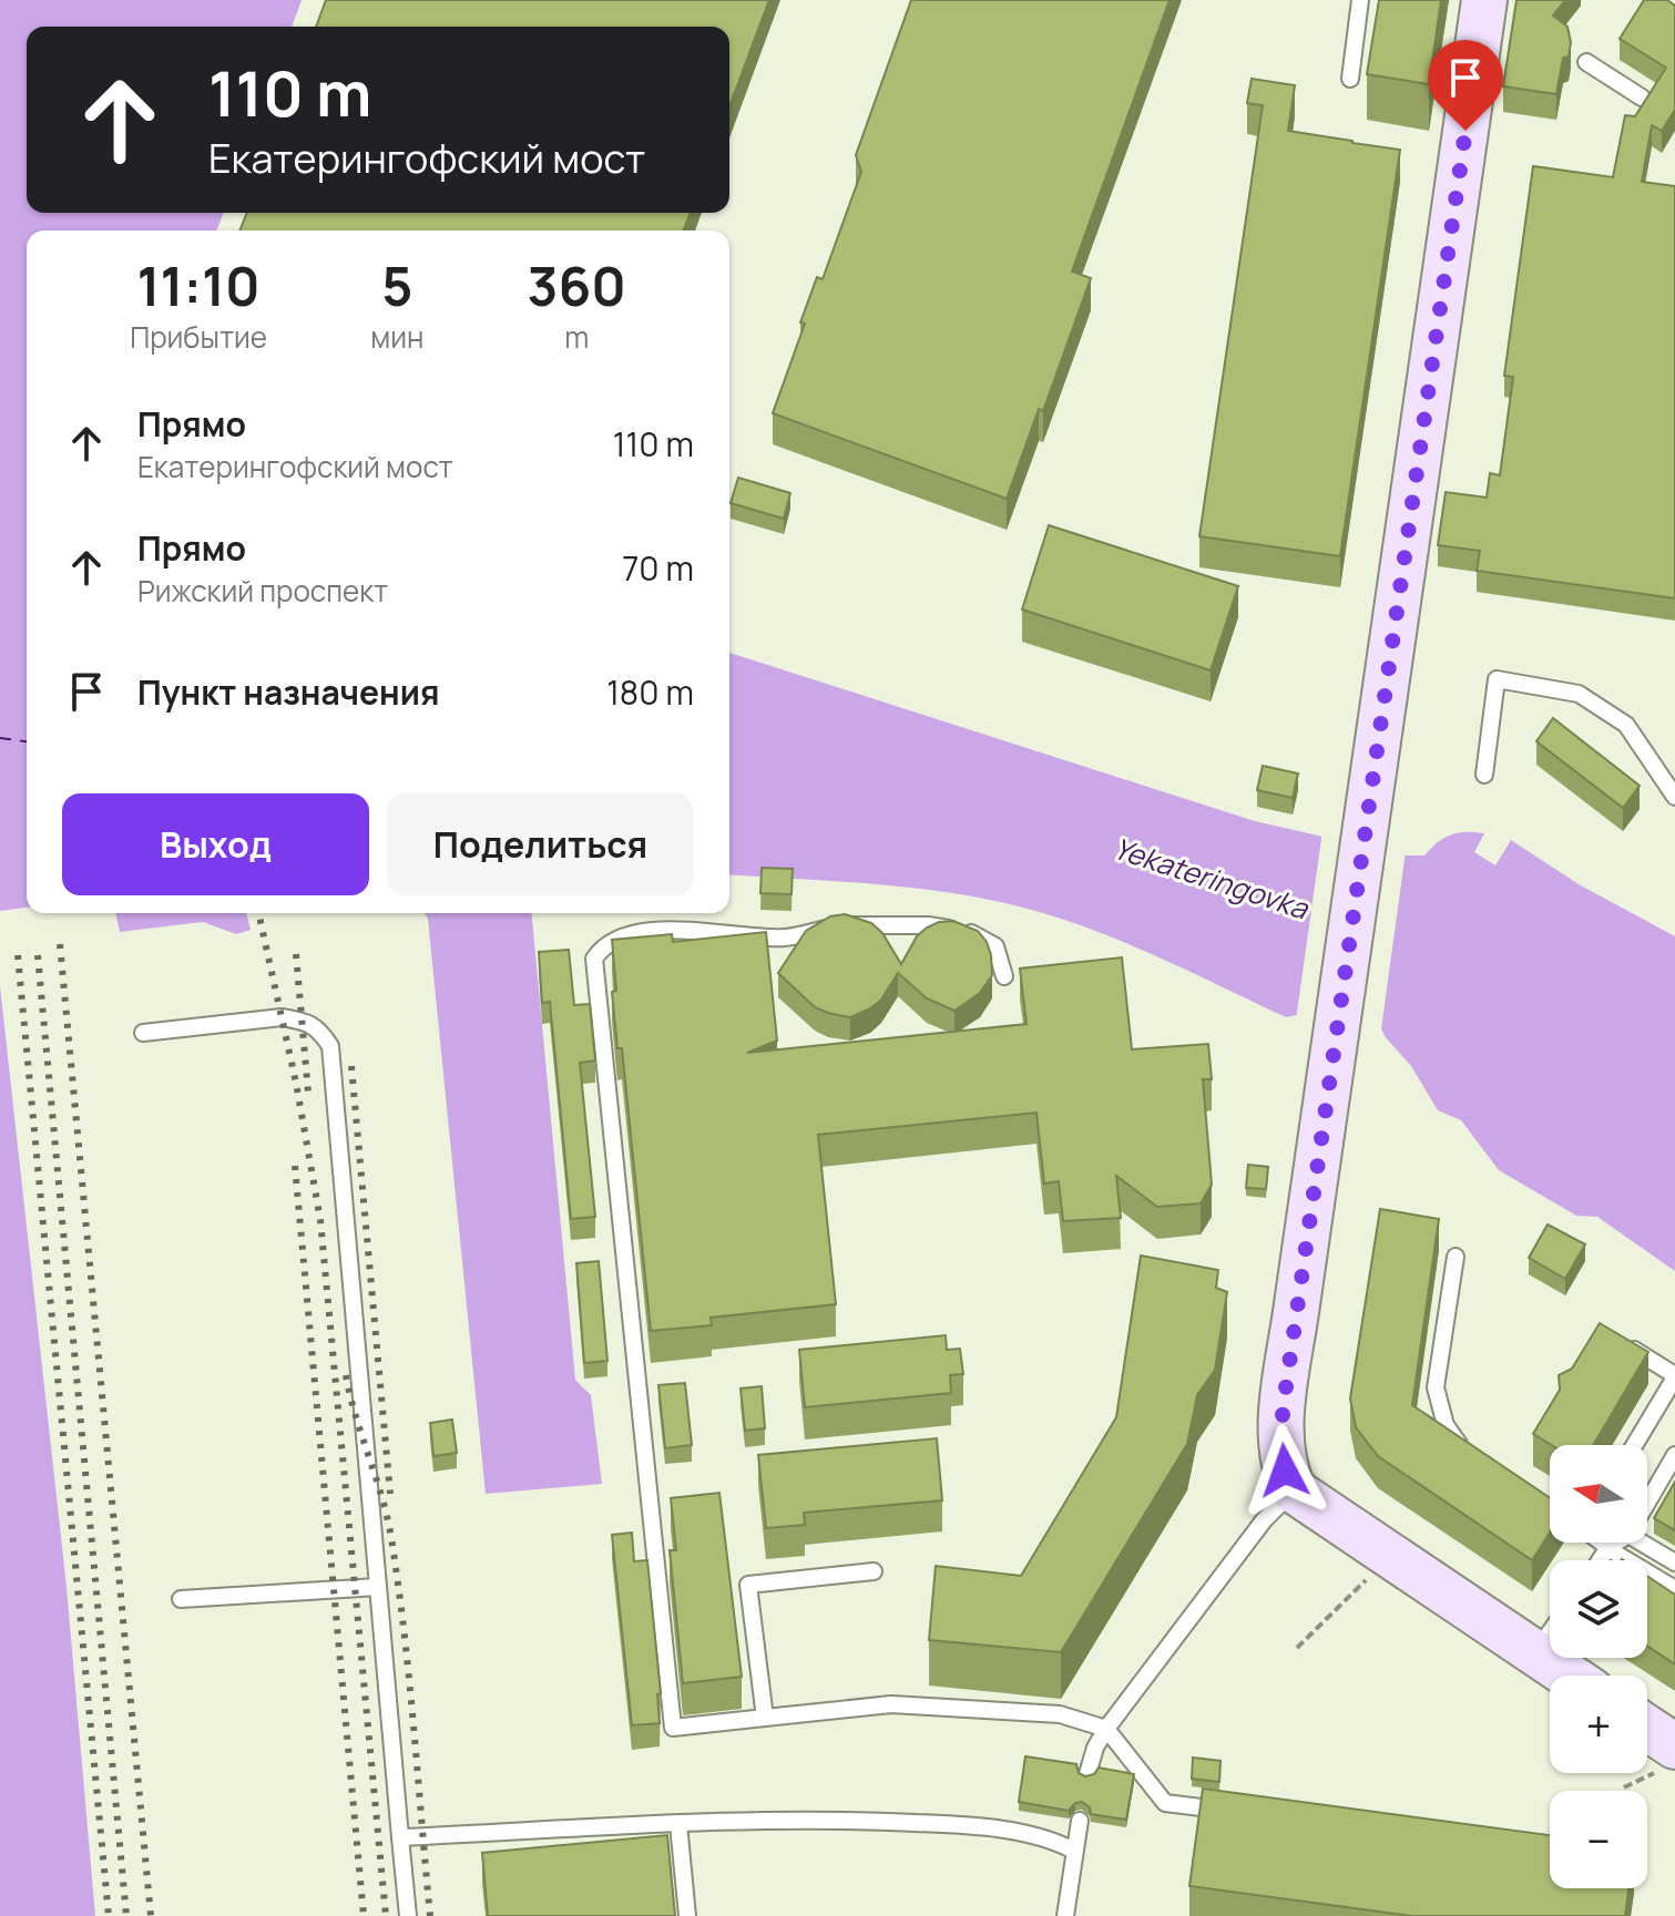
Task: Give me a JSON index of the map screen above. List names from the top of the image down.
{
  "water": ["Yekateringovka"],
  "north": "left",
  "page": {
    "turn": ["110 m", "Екатерингофский мост"],
    "eta": [
      "11:10",
      "Прибытие",
      "5",
      "мин",
      "360",
      "m"
    ],
    "list": [
      {
        "name": "Прямо",
        "note": "Екатерингофский мост",
        "value": "110 m"
      },
      {
        "name": "Прямо",
        "note": "Рижский проспект",
        "value": "70 m"
      },
      {
        "name": "Пункт назначения",
        "value": "180 m"
      }
    ],
    "buttons": ["Выход", "Поделиться"],
    "map_buttons": ["+", "−"]
  }
}
